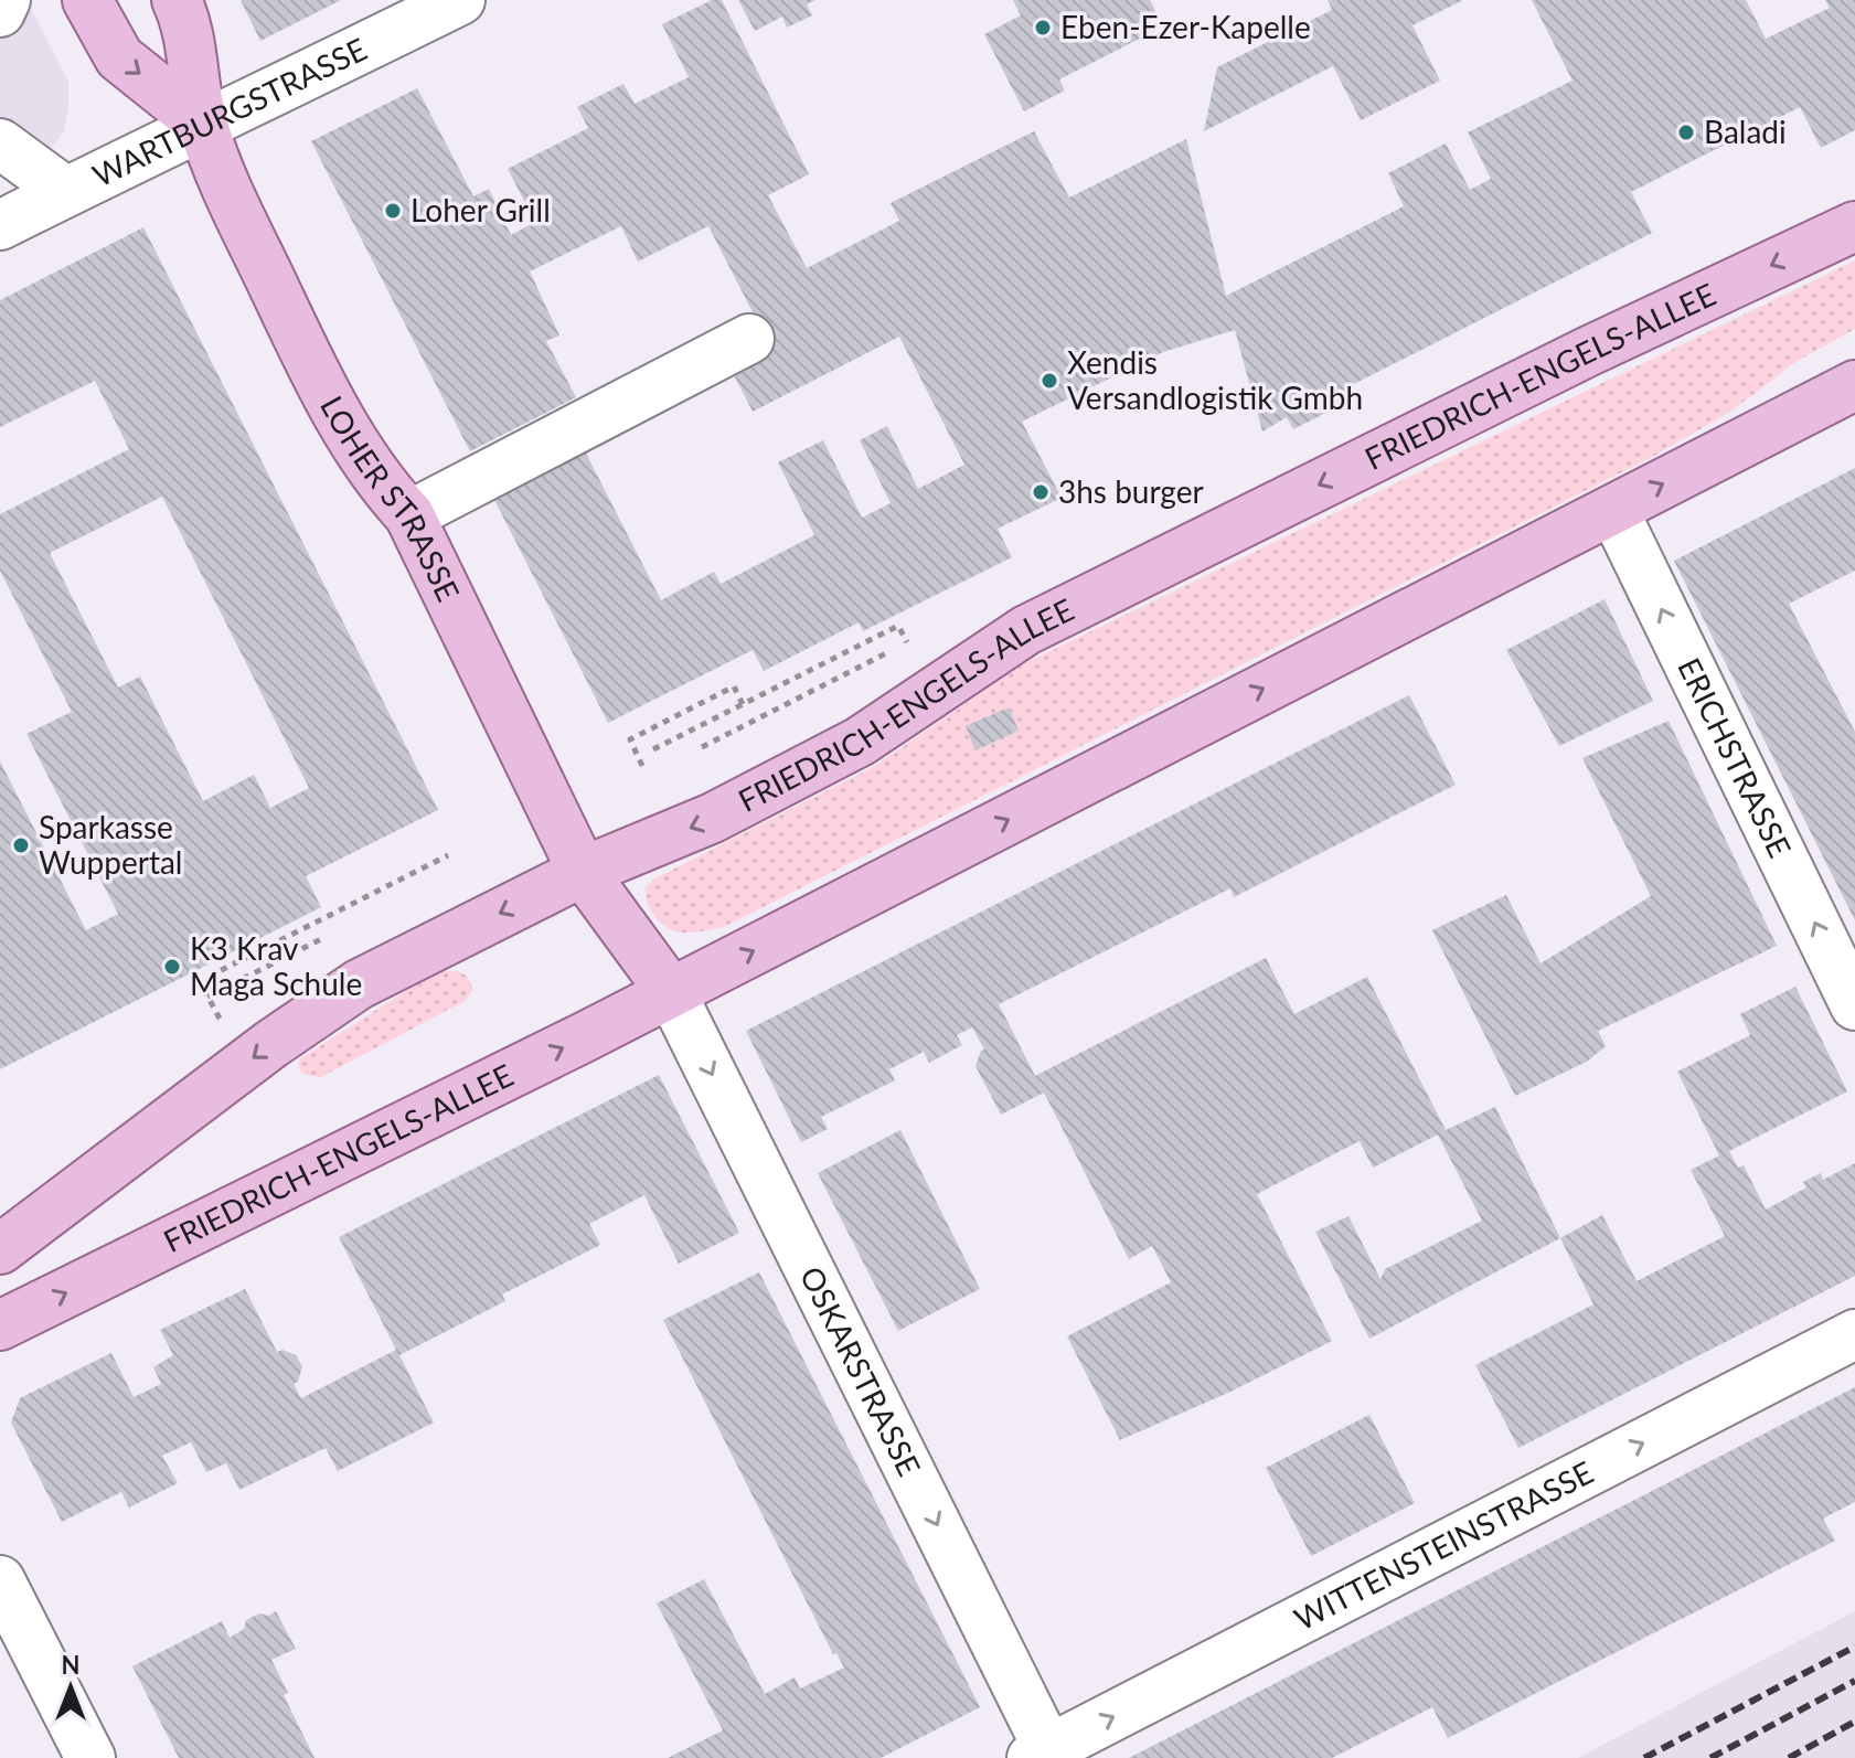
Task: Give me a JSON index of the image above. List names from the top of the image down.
{
  "streets": {
    "main road": ["FRIEDRICH-ENGELS-ALLEE", "LOHER STRASSE"],
    "street": [
      "WARTBURGSTRASSE",
      "ERICHSTRASSE",
      "OSKARSTRASSE",
      "WITTENSTEINSTRASSE"
    ]
  },
  "crossings": [
    ["WARTBURGSTRASSE", "LOHER STRASSE"],
    ["FRIEDRICH-ENGELS-ALLEE", "LOHER STRASSE"],
    ["FRIEDRICH-ENGELS-ALLEE", "ERICHSTRASSE"],
    ["FRIEDRICH-ENGELS-ALLEE", "OSKARSTRASSE"],
    ["LOHER STRASSE", "OSKARSTRASSE"],
    ["OSKARSTRASSE", "WITTENSTEINSTRASSE"]
  ],
  "one_way": ["ERICHSTRASSE", "OSKARSTRASSE", "WITTENSTEINSTRASSE"],
  "places": [
    "Eben-Ezer-Kapelle",
    "Baladi",
    "Loher Grill",
    "Xendis Versandlogistik Gmbh",
    "3hs burger",
    "Sparkasse Wuppertal",
    "K3 Krav Maga Schule"
  ],
  "north": "top"
}
